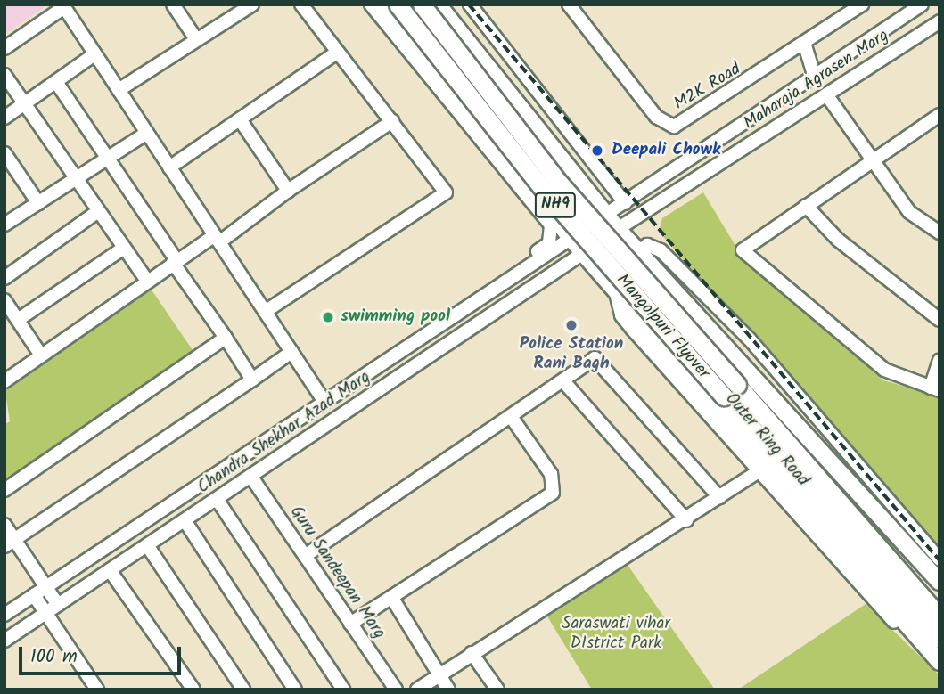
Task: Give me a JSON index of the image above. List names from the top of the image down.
{
  "streets": {
    "highway": ["NH9", "Mangolpuri Flyover"],
    "main road": ["Outer Ring Road"],
    "street": [
      "Maharaja Agrasen Marg",
      "M2K Road",
      "Chandra Shekhar Azad Marg",
      "Guru Sandeepan Marg"
    ]
  },
  "crossings": [
    ["Maharaja Agrasen Marg", "Outer Ring Road"],
    ["Chandra Shekhar Azad Marg", "Outer Ring Road"],
    ["Chandra Shekhar Azad Marg", "Guru Sandeepan Marg"]
  ],
  "parks": ["Saraswati vihar DIstrict Park"],
  "places": ["Deepali Chowk", "swimming pool", "Police Station Rani Bagh"],
  "scale_bar": "100 m"
}
